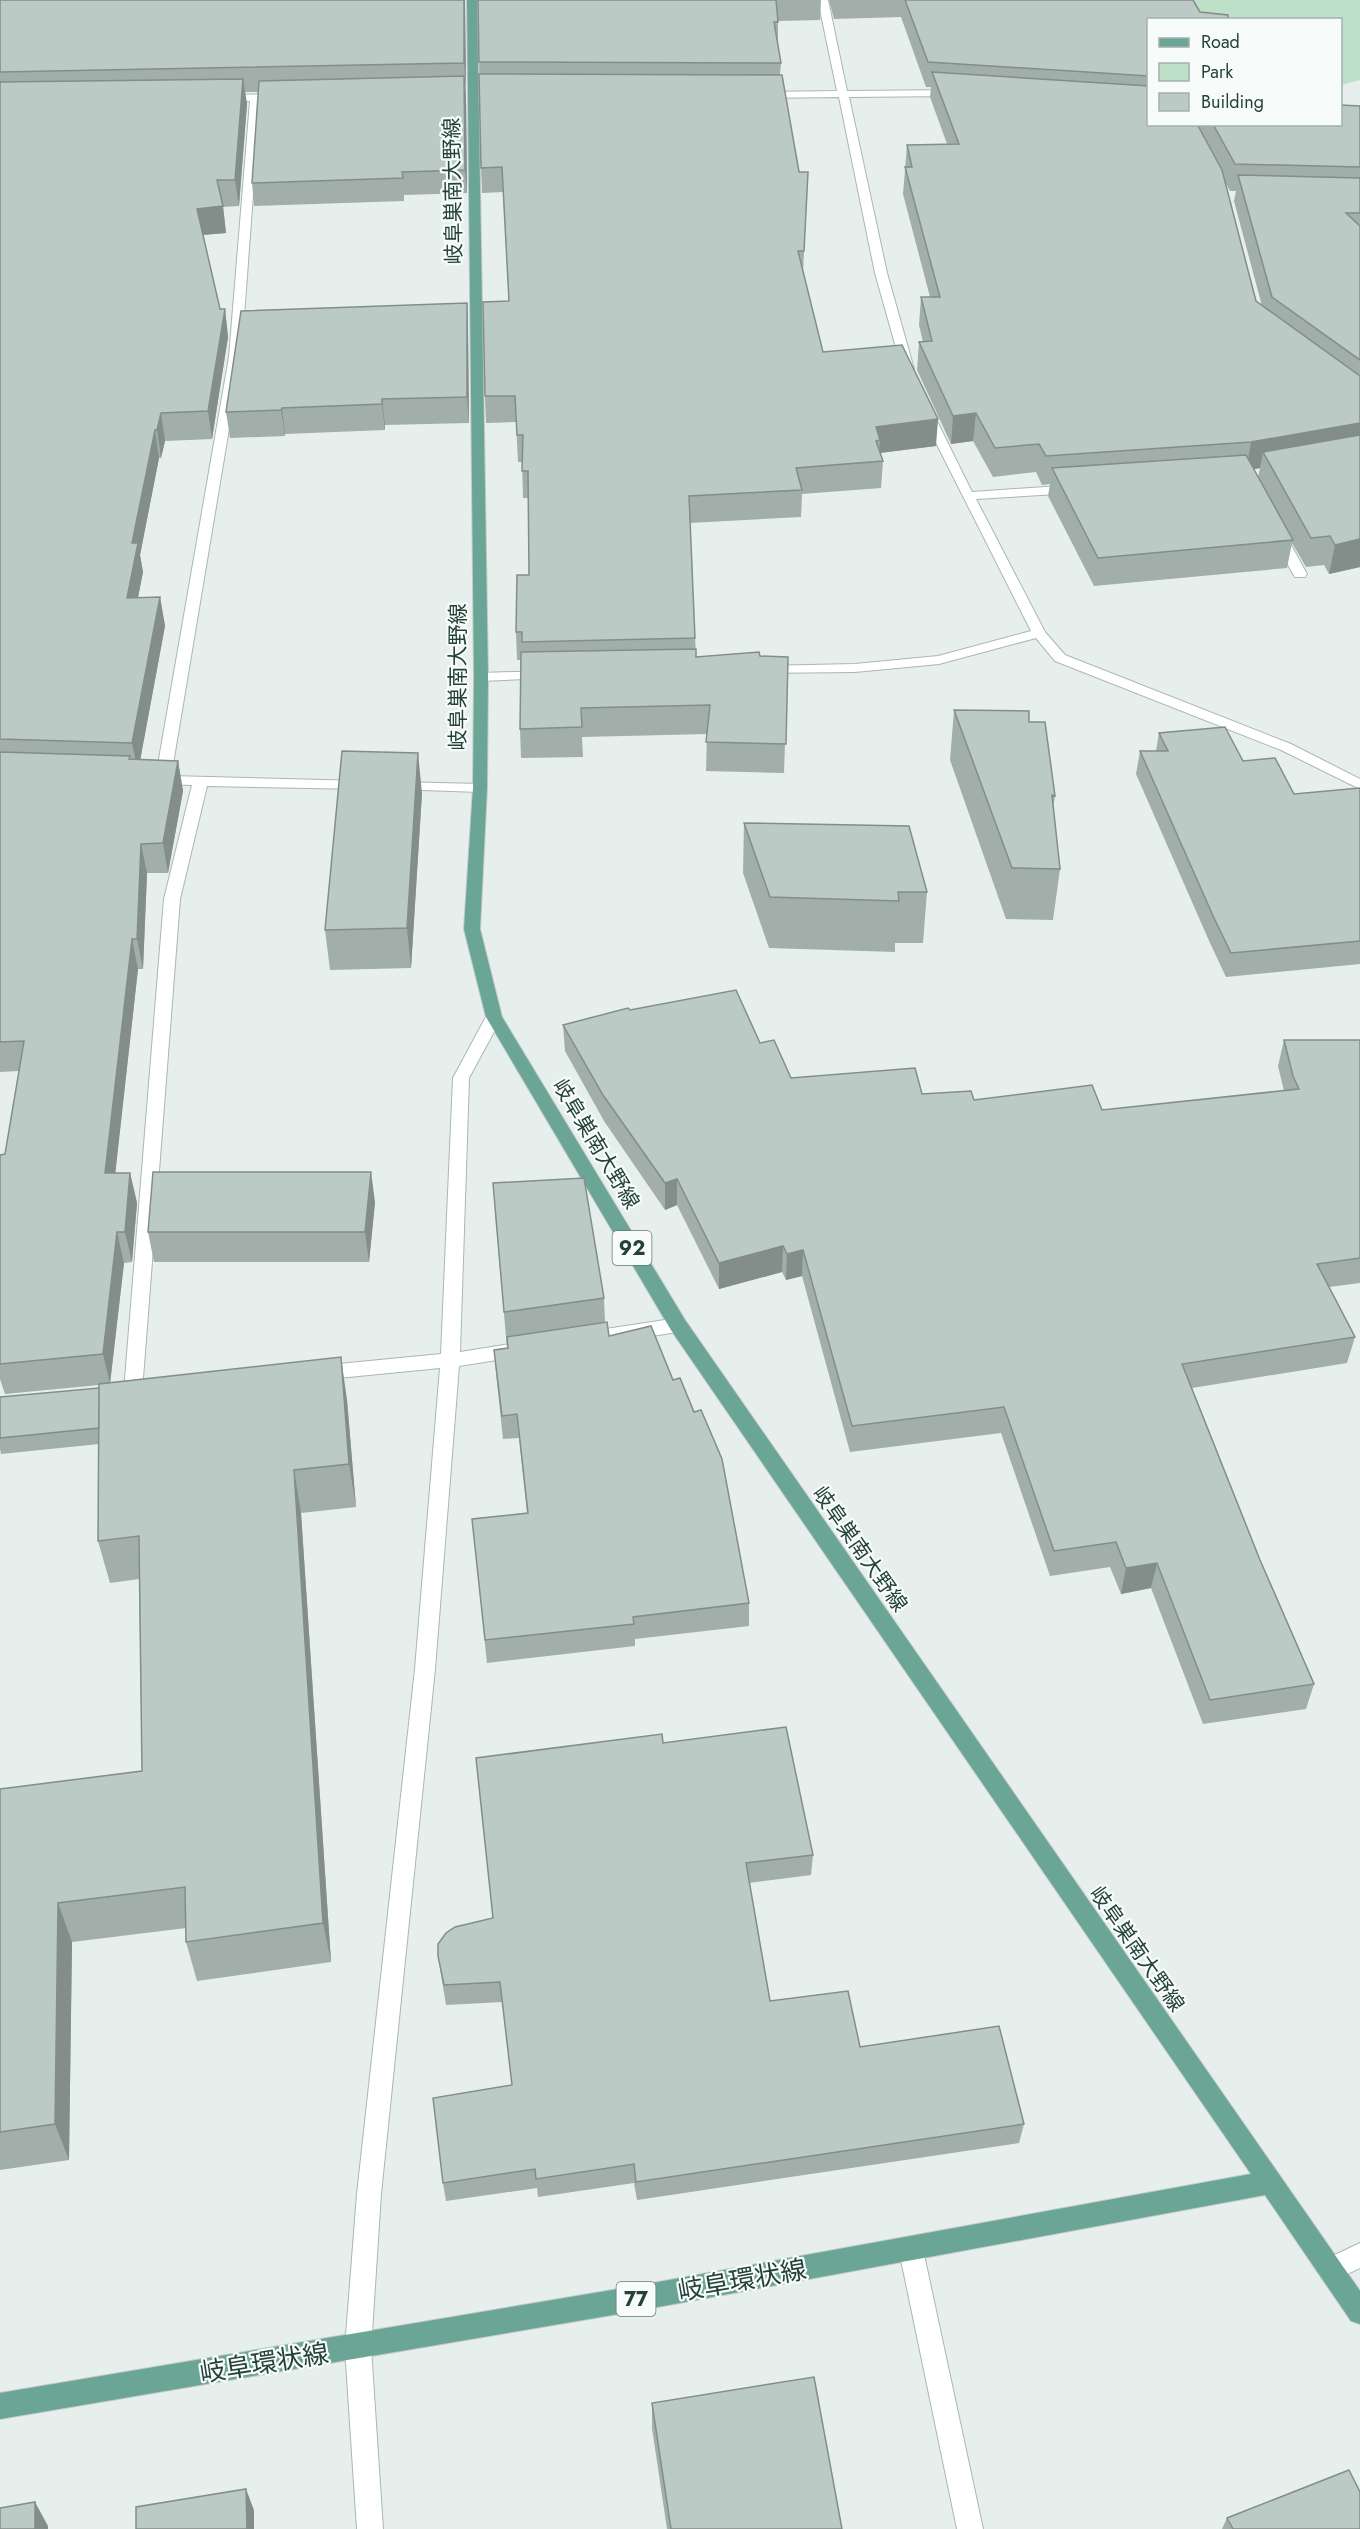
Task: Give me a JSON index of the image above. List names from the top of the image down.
{
  "streets": {
    "main road": [
      "岐阜巣南大野線",
      "92",
      "岐阜環状線",
      "77"
    ]
  },
  "crossings": [
    ["岐阜巣南大野線", "岐阜環状線"]
  ],
  "legend": ["Road", "Park", "Building"]
}
